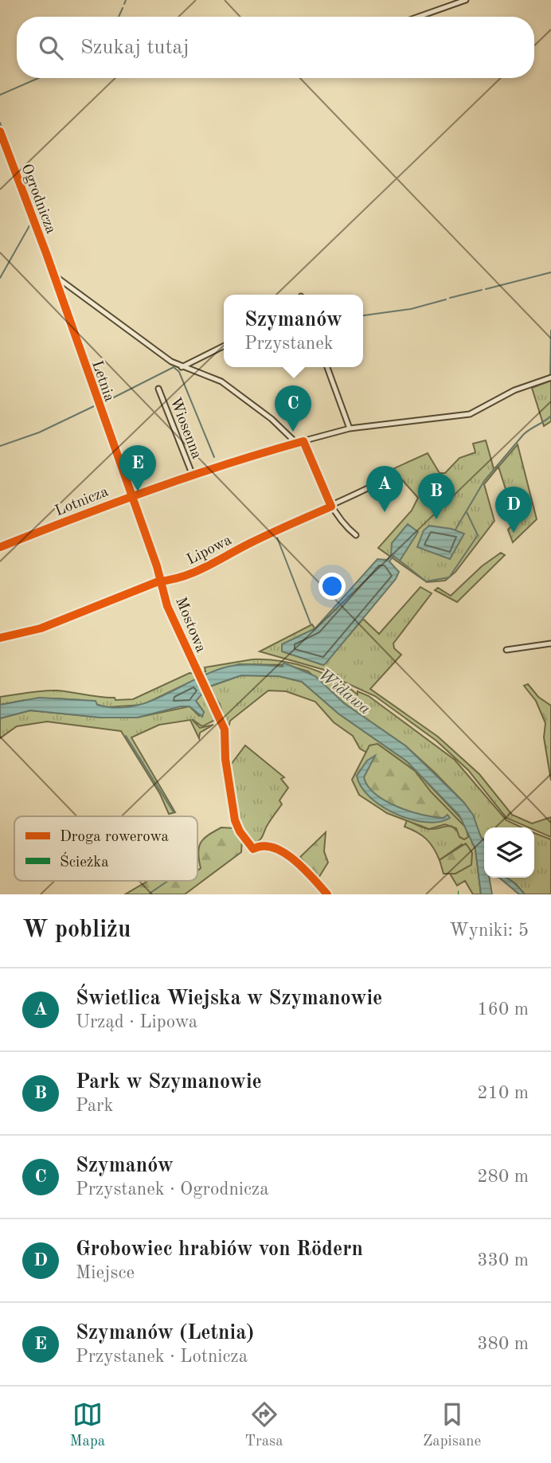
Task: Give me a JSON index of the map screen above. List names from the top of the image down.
{
  "streets": {
    "street": [
      "Ogrodnicza",
      "Letnia",
      "Wiosenna",
      "Lotnicza",
      "Lipowa",
      "Mostowa"
    ]
  },
  "crossings": [
    ["Ogrodnicza", "Letnia"],
    ["Letnia", "Lotnicza"],
    ["Letnia", "Mostowa"],
    ["Wiosenna", "Lotnicza"],
    ["Lotnicza", "Mostowa"],
    ["Lipowa", "Mostowa"]
  ],
  "water": ["Widawa"],
  "legend": ["Droga rowerowa", "Ścieżka"],
  "page": {
    "search": "Szukaj tutaj",
    "popup": ["Szymanów", "Przystanek"],
    "pins": [
      "C",
      "E",
      "A",
      "B",
      "D"
    ],
    "heading": ["W pobliżu", "Wyniki: 5"],
    "list": [
      {
        "mark": "A",
        "name": "Świetlica Wiejska w Szymanowie",
        "note": "Urząd · Lipowa",
        "value": "160 m"
      },
      {
        "mark": "B",
        "name": "Park w Szymanowie",
        "note": "Park",
        "value": "210 m"
      },
      {
        "mark": "C",
        "name": "Szymanów",
        "note": "Przystanek · Ogrodnicza",
        "value": "280 m"
      },
      {
        "mark": "D",
        "name": "Grobowiec hrabiów von Rödern",
        "note": "Miejsce",
        "value": "330 m"
      },
      {
        "mark": "E",
        "name": "Szymanów (Letnia)",
        "note": "Przystanek · Lotnicza",
        "value": "380 m"
      }
    ],
    "nav": ["Mapa", "Trasa", "Zapisane"]
  }
}
